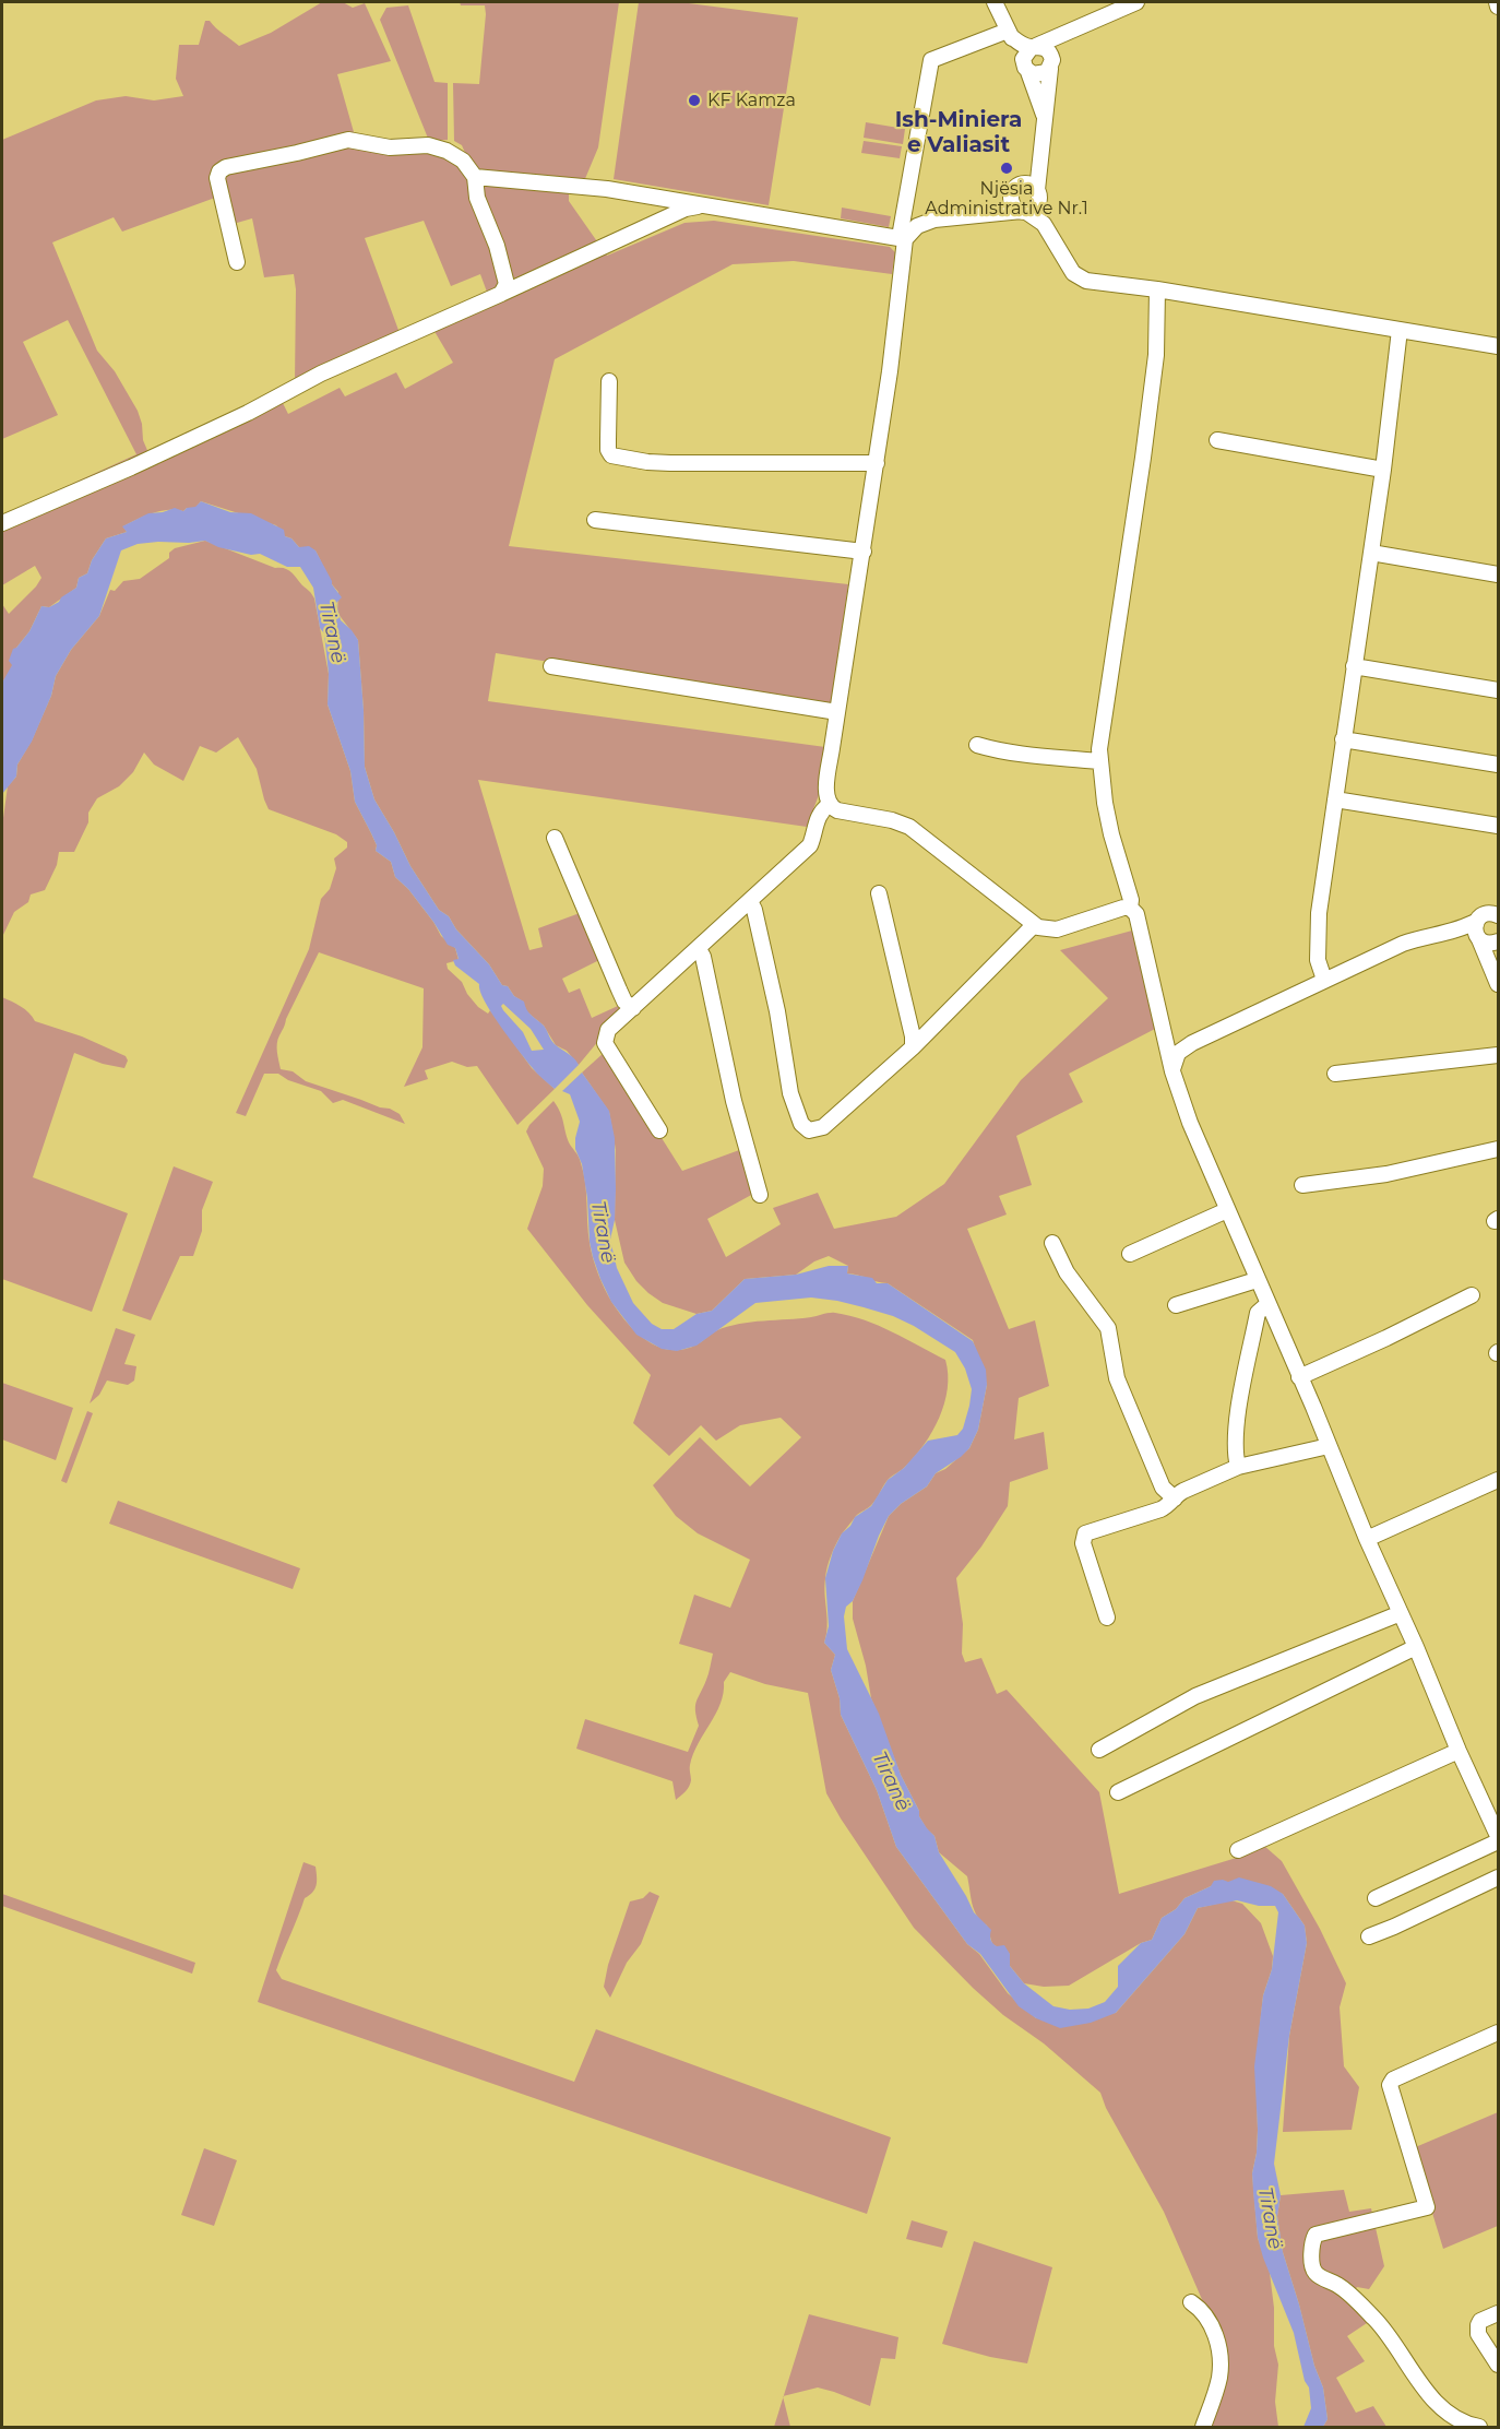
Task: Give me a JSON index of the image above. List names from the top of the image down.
{
  "districts": ["Ish-Miniera e Valiasit"],
  "water": ["Tiranë"],
  "places": ["KF Kamza", "Njësia Administrative Nr.1"]
}
